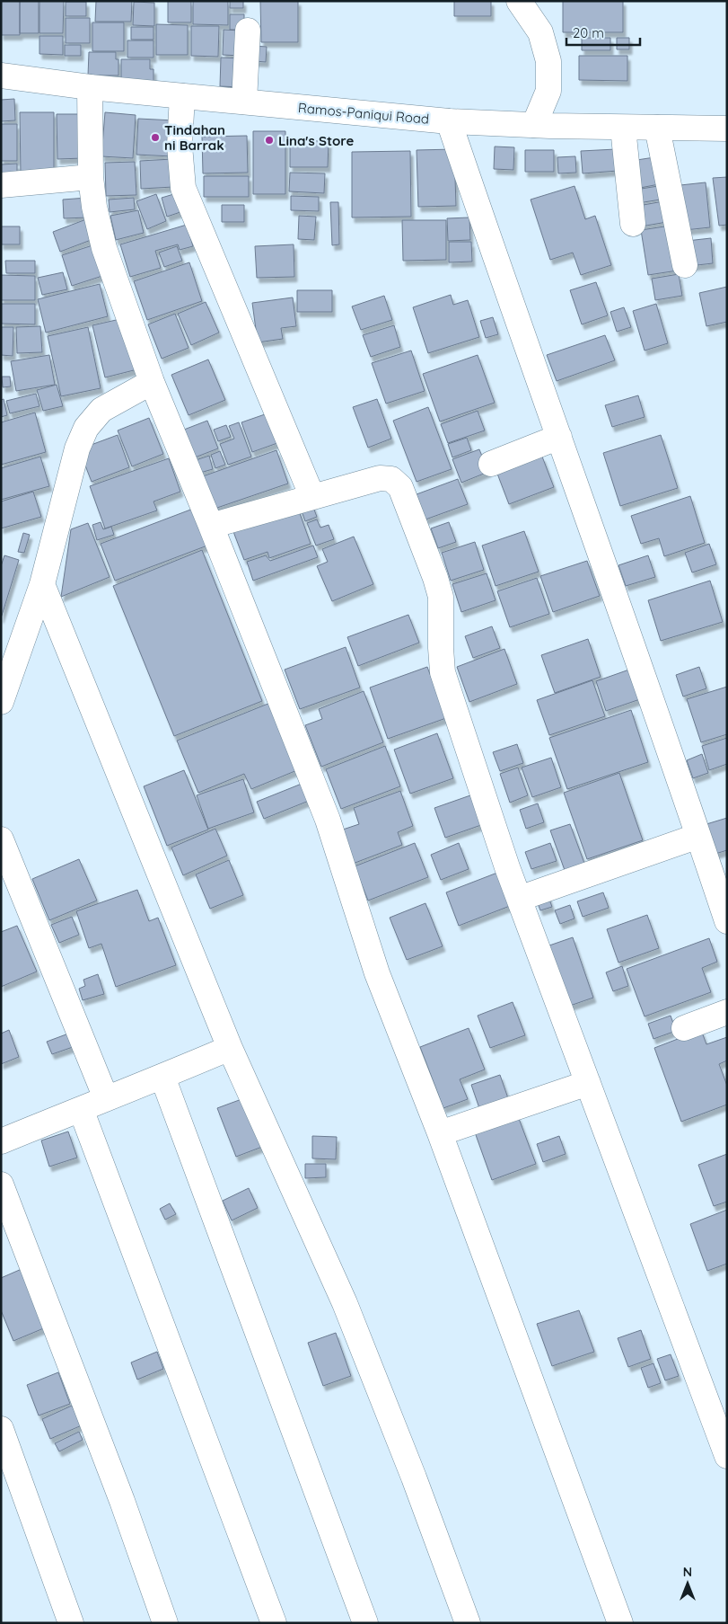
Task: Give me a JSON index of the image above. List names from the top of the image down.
{
  "streets": {
    "street": ["Ramos-Paniqui Road"]
  },
  "places": ["Tindahan ni Barrak", "Lina's Store"],
  "scale_bar": "20 m",
  "north": "top"
}
